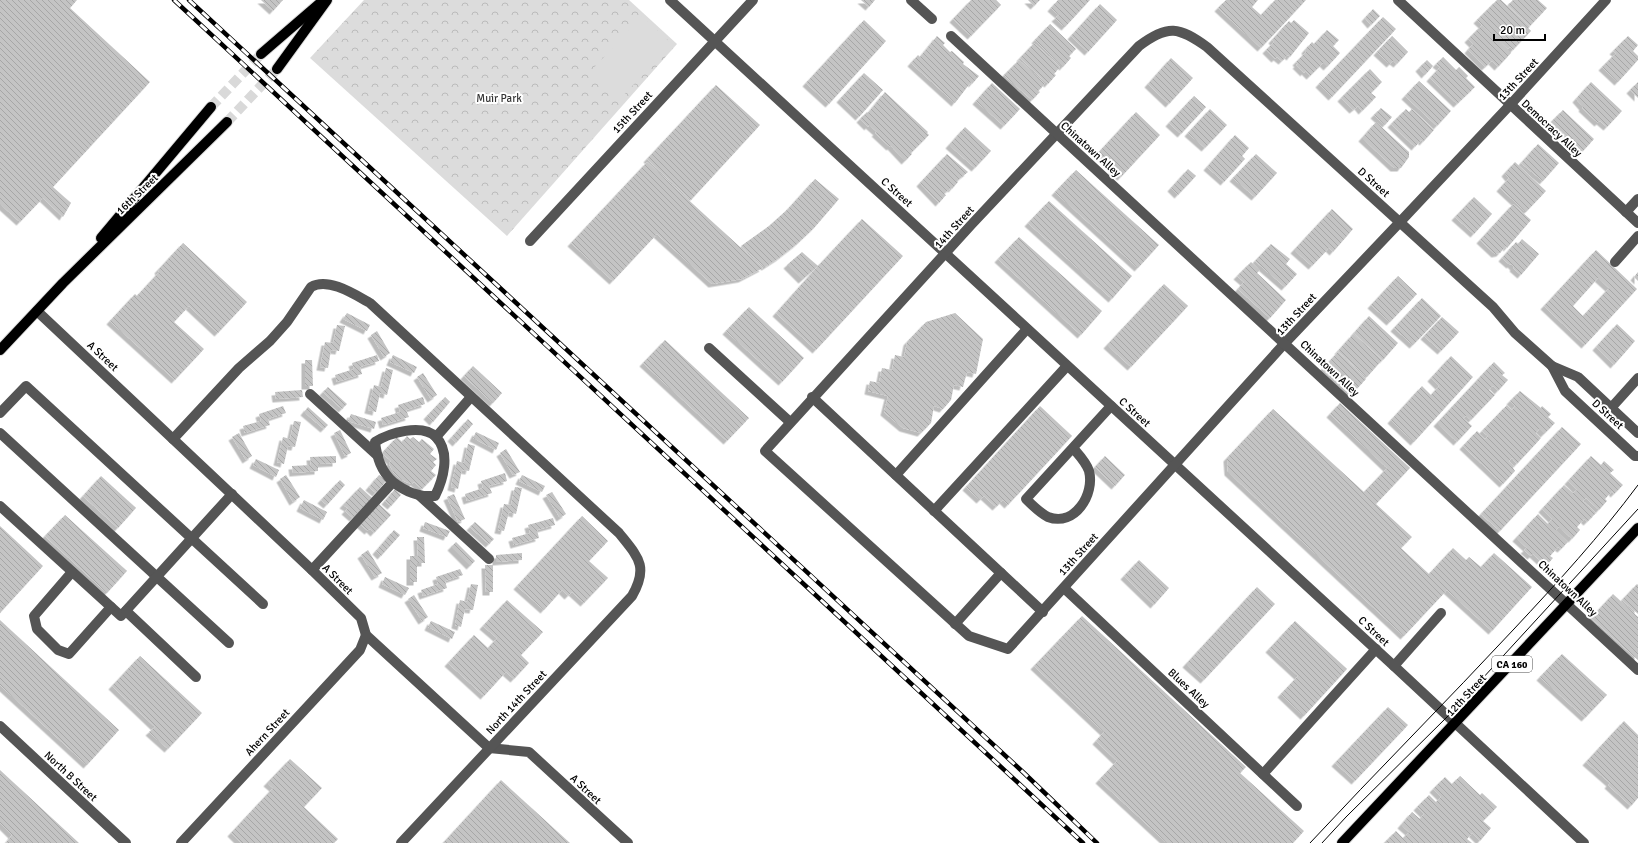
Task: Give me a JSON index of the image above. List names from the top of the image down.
{
  "streets": {
    "main road": ["16th Street", "CA 160", "12th Street"],
    "street": [
      "13th Street",
      "15th Street",
      "Democracy Alley",
      "Chinatown Alley",
      "D Street",
      "C Street",
      "14th Street",
      "A Street",
      "Blues Alley",
      "North 14th Street",
      "Ahern Street",
      "North B Street"
    ]
  },
  "crossings": [
    ["13th Street", "Democracy Alley"],
    ["13th Street", "Chinatown Alley"],
    ["13th Street", "D Street"],
    ["13th Street", "C Street"],
    ["13th Street", "14th Street"],
    ["13th Street", "Blues Alley"],
    ["15th Street", "C Street"],
    ["Chinatown Alley", "14th Street"],
    ["Chinatown Alley", "12th Street"],
    ["D Street", "14th Street"],
    ["C Street", "14th Street"],
    ["C Street", "12th Street"],
    ["16th Street", "A Street"],
    ["A Street", "North 14th Street"],
    ["A Street", "Ahern Street"]
  ],
  "parks": ["Muir Park"],
  "scale_bar": "20 m"
}
